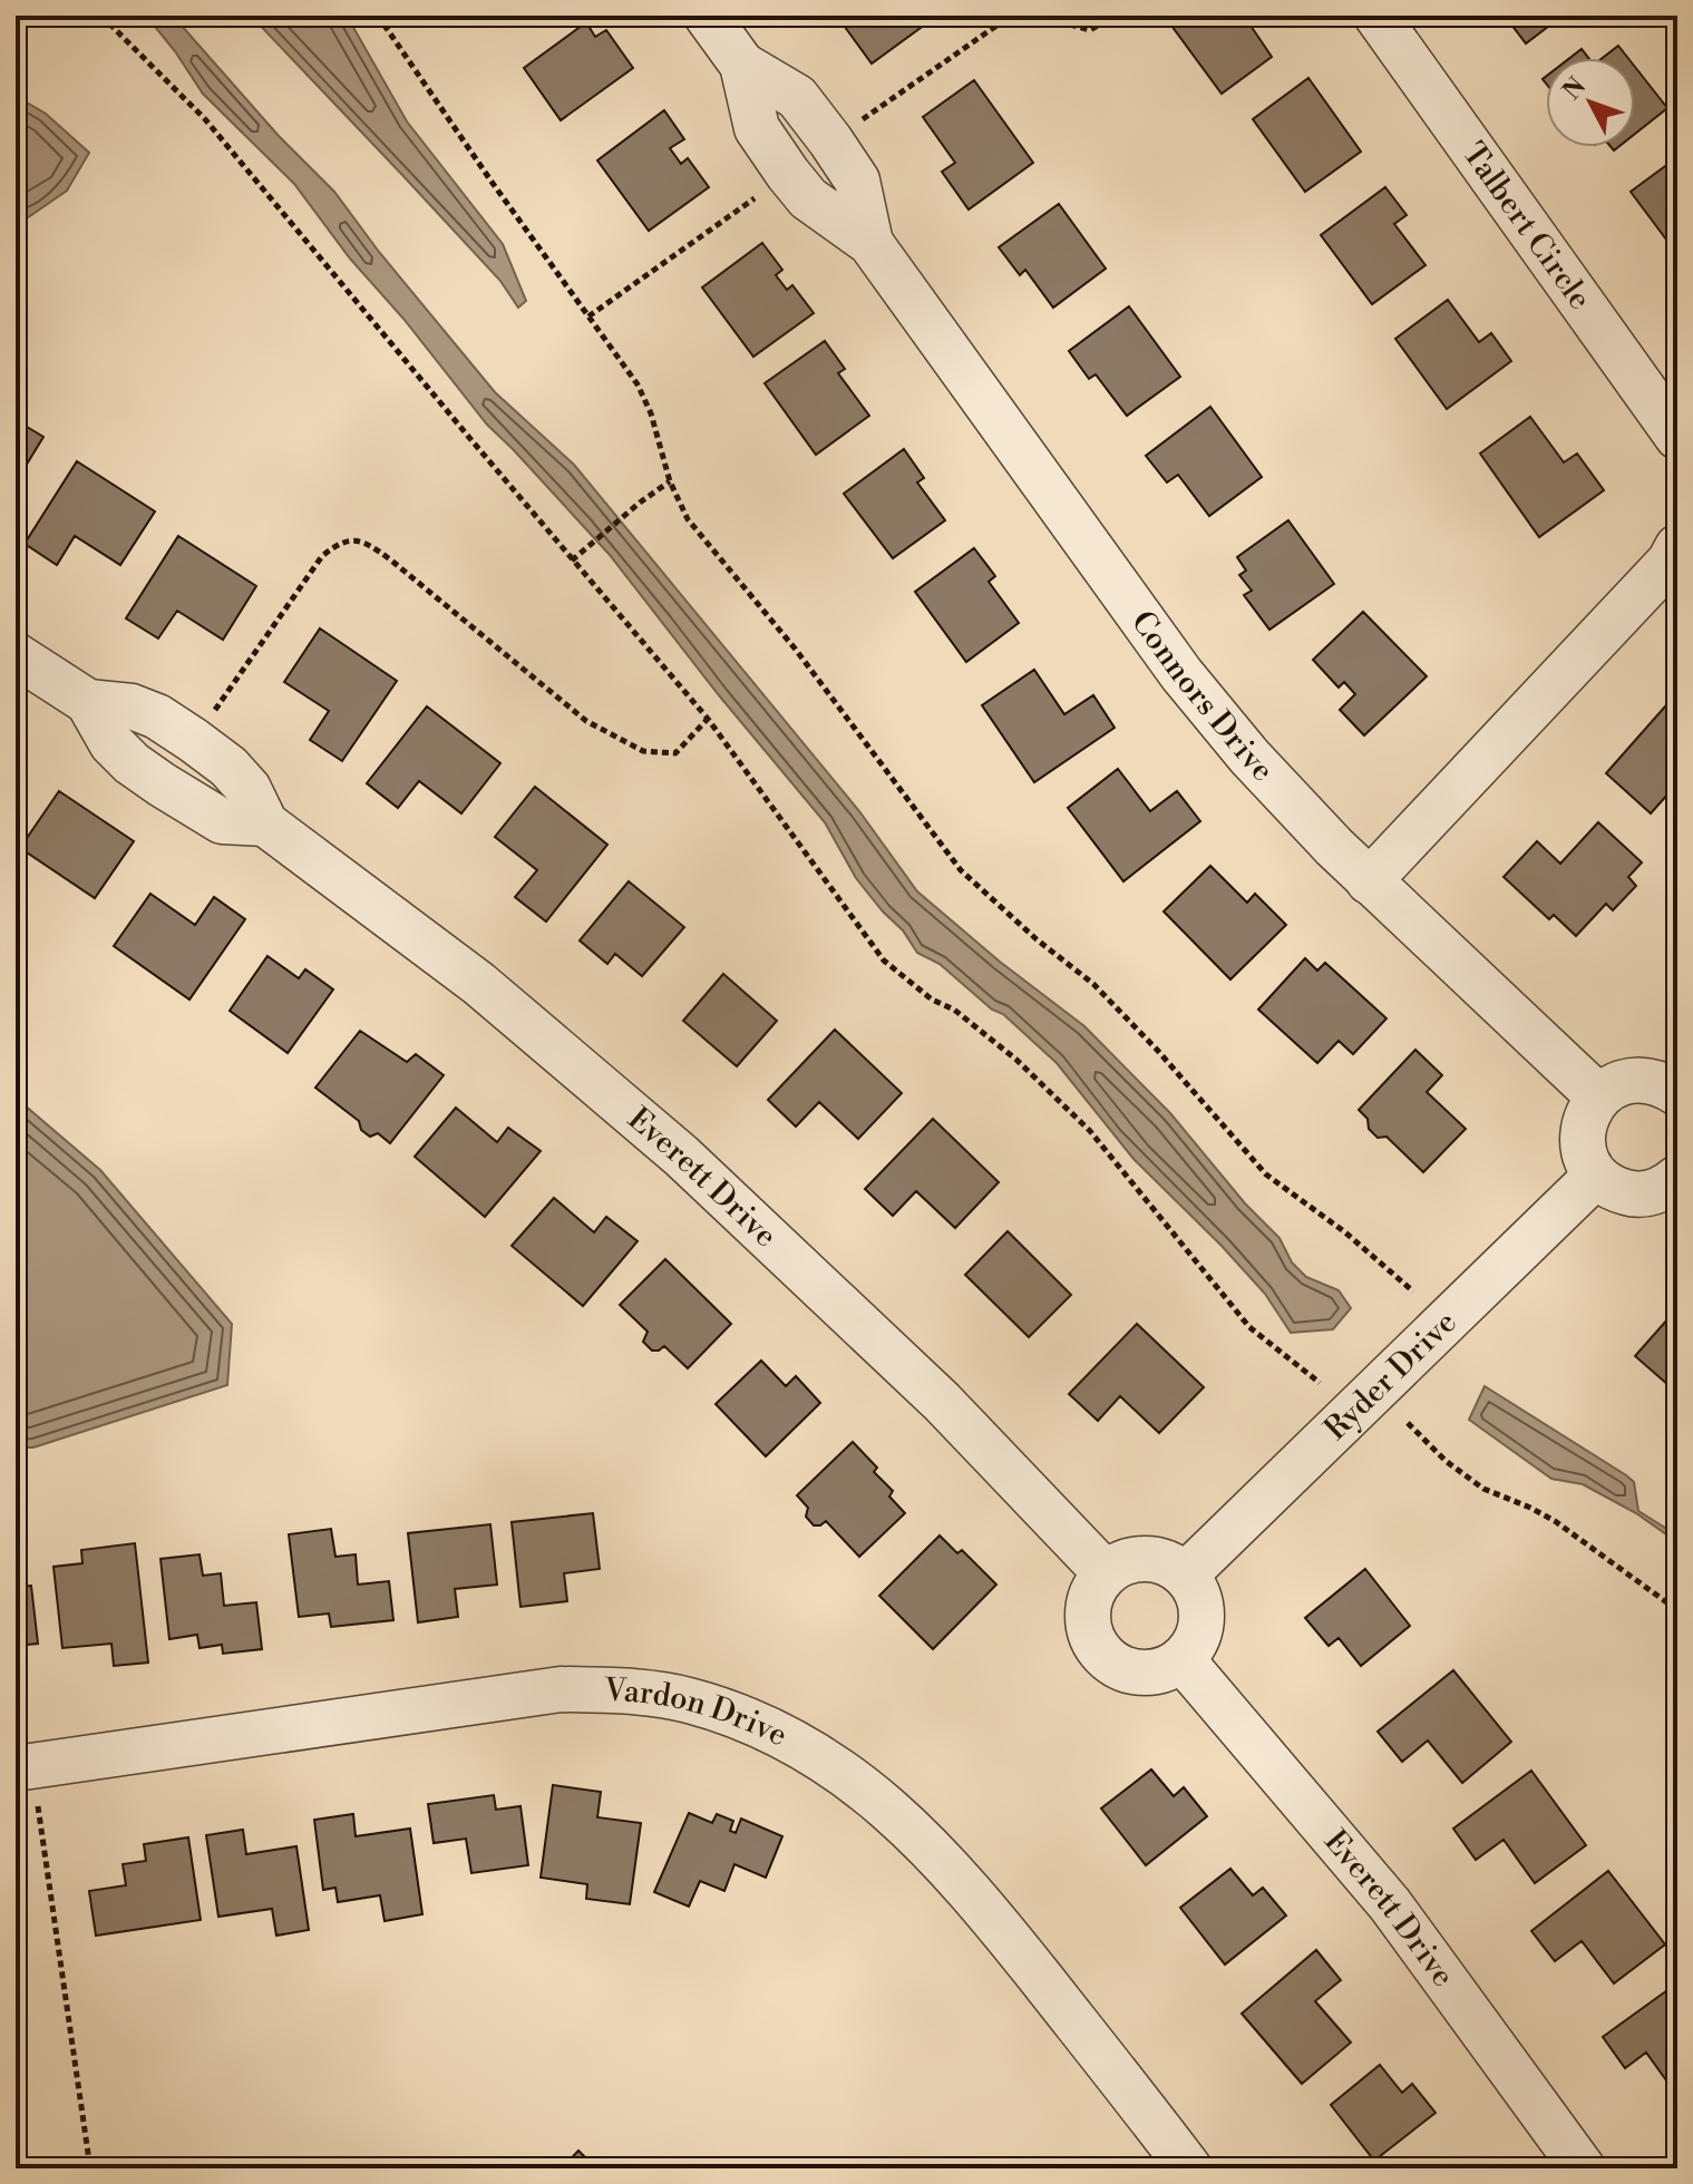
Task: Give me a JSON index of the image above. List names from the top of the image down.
{
  "streets": {
    "street": [
      "Talbert Circle",
      "Connors Drive",
      "Everett Drive",
      "Ryder Drive",
      "Vardon Drive"
    ]
  },
  "crossings": [
    ["Everett Drive", "Ryder Drive"]
  ],
  "north": "top left"
}
